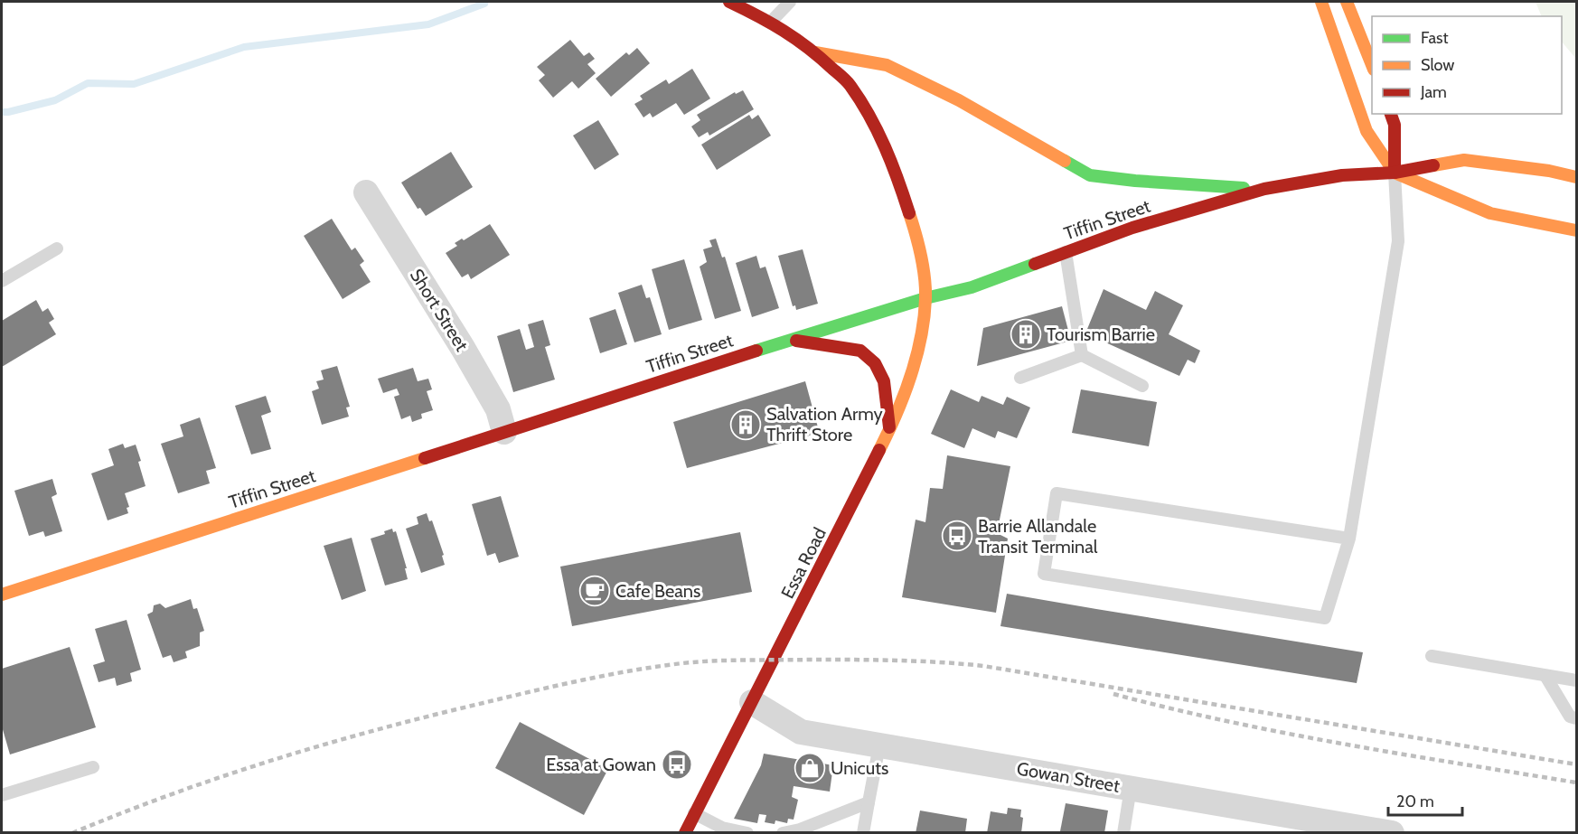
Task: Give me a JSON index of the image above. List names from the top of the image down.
{
  "streets": {
    "main road": ["Tiffin Street", "Essa Road"],
    "street": ["Short Street", "Gowan Street"]
  },
  "crossings": [
    ["Tiffin Street", "Short Street"],
    ["Tiffin Street", "Essa Road"],
    ["Essa Road", "Gowan Street"]
  ],
  "places": {
    "building": ["Tourism Barrie", "Salvation Army Thrift Store"],
    "bus stop": ["Barrie Allandale Transit Terminal", "Essa at Gowan"],
    "cafe": ["Cafe Beans"],
    "shop": ["Unicuts"]
  },
  "legend": ["Fast", "Slow", "Jam"],
  "scale_bar": "20 m"
}
